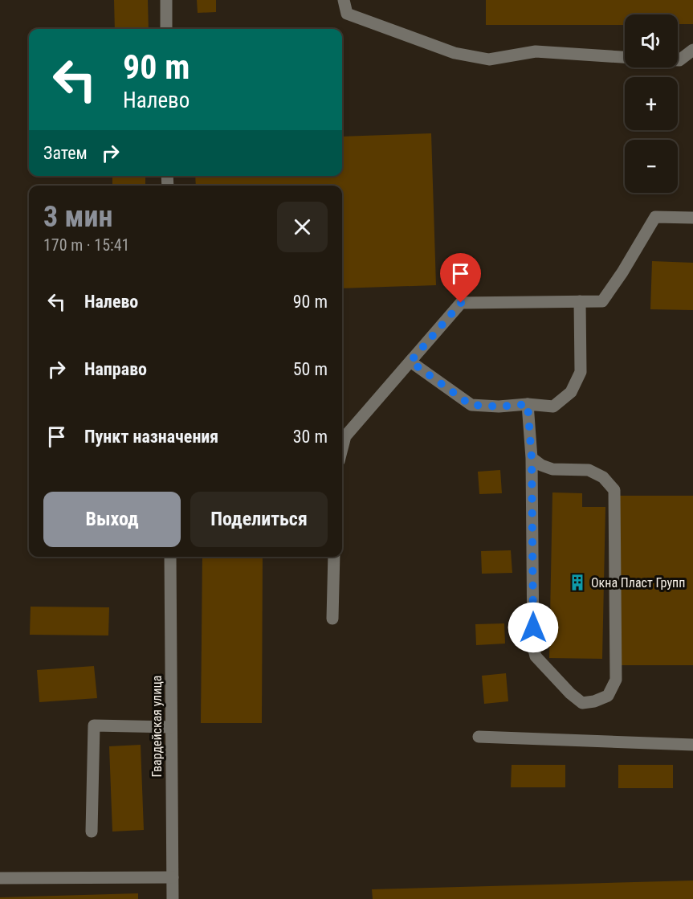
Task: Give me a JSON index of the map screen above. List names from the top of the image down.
{
  "streets": {
    "street": ["Гвардейская улица"]
  },
  "places": {
    "building": ["Окна Пласт Групп"]
  },
  "page": {
    "map_buttons": ["+", "−"],
    "turn": ["90 m", "Налево"],
    "then": "Затем",
    "heading": ["3 мин", "170 m · 15:41"],
    "list": [
      {
        "name": "Налево",
        "value": "90 m"
      },
      {
        "name": "Направо",
        "value": "50 m"
      },
      {
        "name": "Пункт назначения",
        "value": "30 m"
      }
    ],
    "buttons": ["Выход", "Поделиться"]
  }
}
